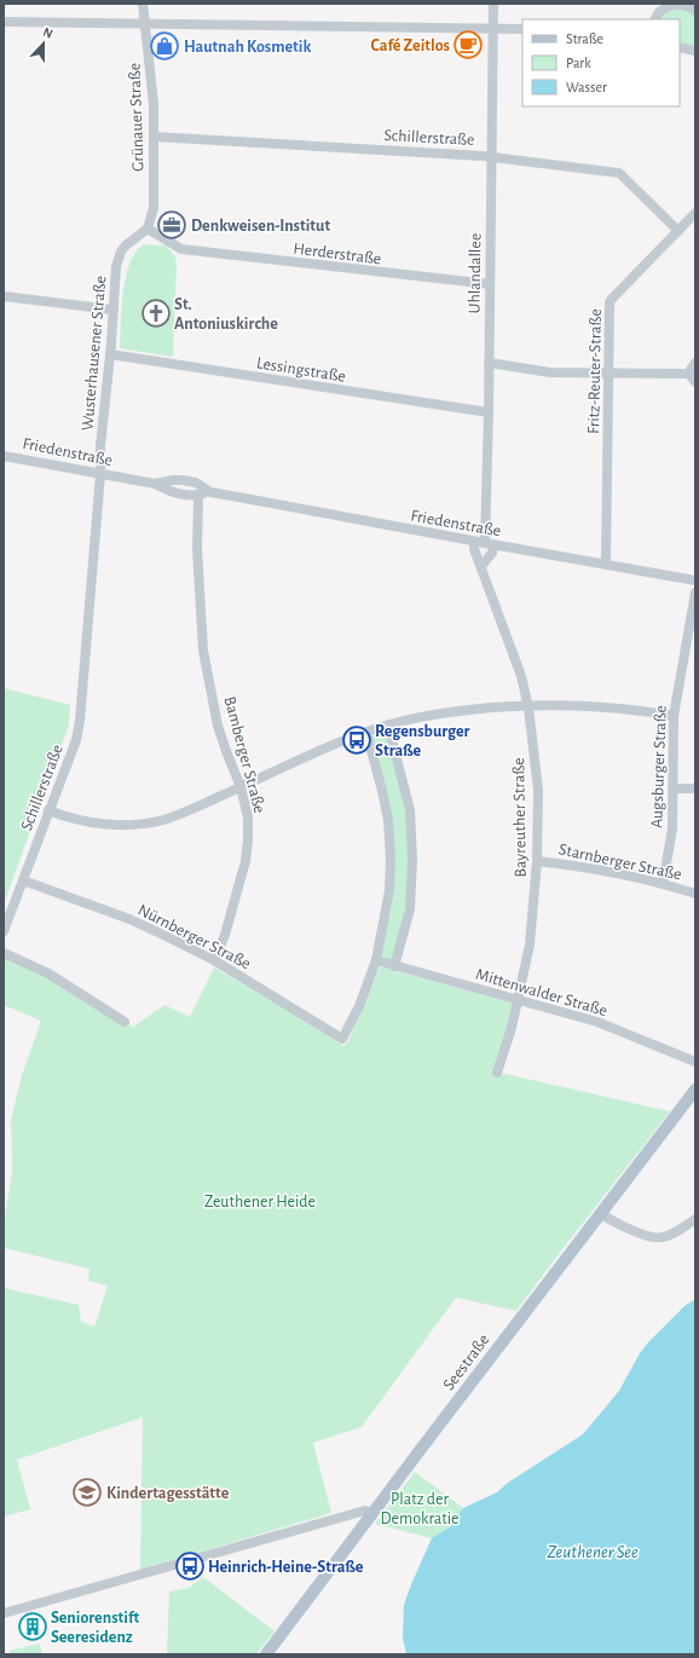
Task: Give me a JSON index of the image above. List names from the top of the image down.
{
  "streets": {
    "main road": ["Seestraße"],
    "street": [
      "Grünauer Straße",
      "Schillerstraße",
      "Herderstraße",
      "Uhlandallee",
      "Wusterhausener Straße",
      "Lessingstraße",
      "Fritz-Reuter-Straße",
      "Friedenstraße",
      "Bamberger Straße",
      "Augsburger Straße",
      "Bayreuther Straße",
      "Starnberger Straße",
      "Nürnberger Straße",
      "Mittenwalder Straße"
    ]
  },
  "crossings": [
    ["Grünauer Straße", "Schillerstraße"],
    ["Grünauer Straße", "Herderstraße"],
    ["Grünauer Straße", "Wusterhausener Straße"],
    ["Schillerstraße", "Uhlandallee"],
    ["Schillerstraße", "Wusterhausener Straße"],
    ["Schillerstraße", "Fritz-Reuter-Straße"],
    ["Schillerstraße", "Nürnberger Straße"],
    ["Herderstraße", "Uhlandallee"],
    ["Herderstraße", "Wusterhausener Straße"],
    ["Uhlandallee", "Lessingstraße"],
    ["Uhlandallee", "Friedenstraße"],
    ["Uhlandallee", "Bayreuther Straße"],
    ["Wusterhausener Straße", "Lessingstraße"],
    ["Wusterhausener Straße", "Friedenstraße"],
    ["Fritz-Reuter-Straße", "Friedenstraße"],
    ["Friedenstraße", "Bamberger Straße"],
    ["Friedenstraße", "Bayreuther Straße"],
    ["Bamberger Straße", "Nürnberger Straße"],
    ["Augsburger Straße", "Starnberger Straße"],
    ["Bayreuther Straße", "Starnberger Straße"],
    ["Bayreuther Straße", "Mittenwalder Straße"],
    ["Nürnberger Straße", "Mittenwalder Straße"]
  ],
  "water": ["Zeuthener See"],
  "parks": ["Zeuthener Heide", "Platz der Demokratie"],
  "places": {
    "cafe": ["Café Zeitlos"],
    "shop": ["Hautnah Kosmetik"],
    "office": ["Denkweisen-Institut"],
    "church": ["St. Antoniuskirche"],
    "bus stop": ["Regensburger Straße", "Heinrich-Heine-Straße"],
    "school or university": ["Kindertagesstätte"],
    "building": ["Seniorenstift Seeresidenz"]
  },
  "legend": ["Straße", "Park", "Wasser"],
  "north": "top"
}
